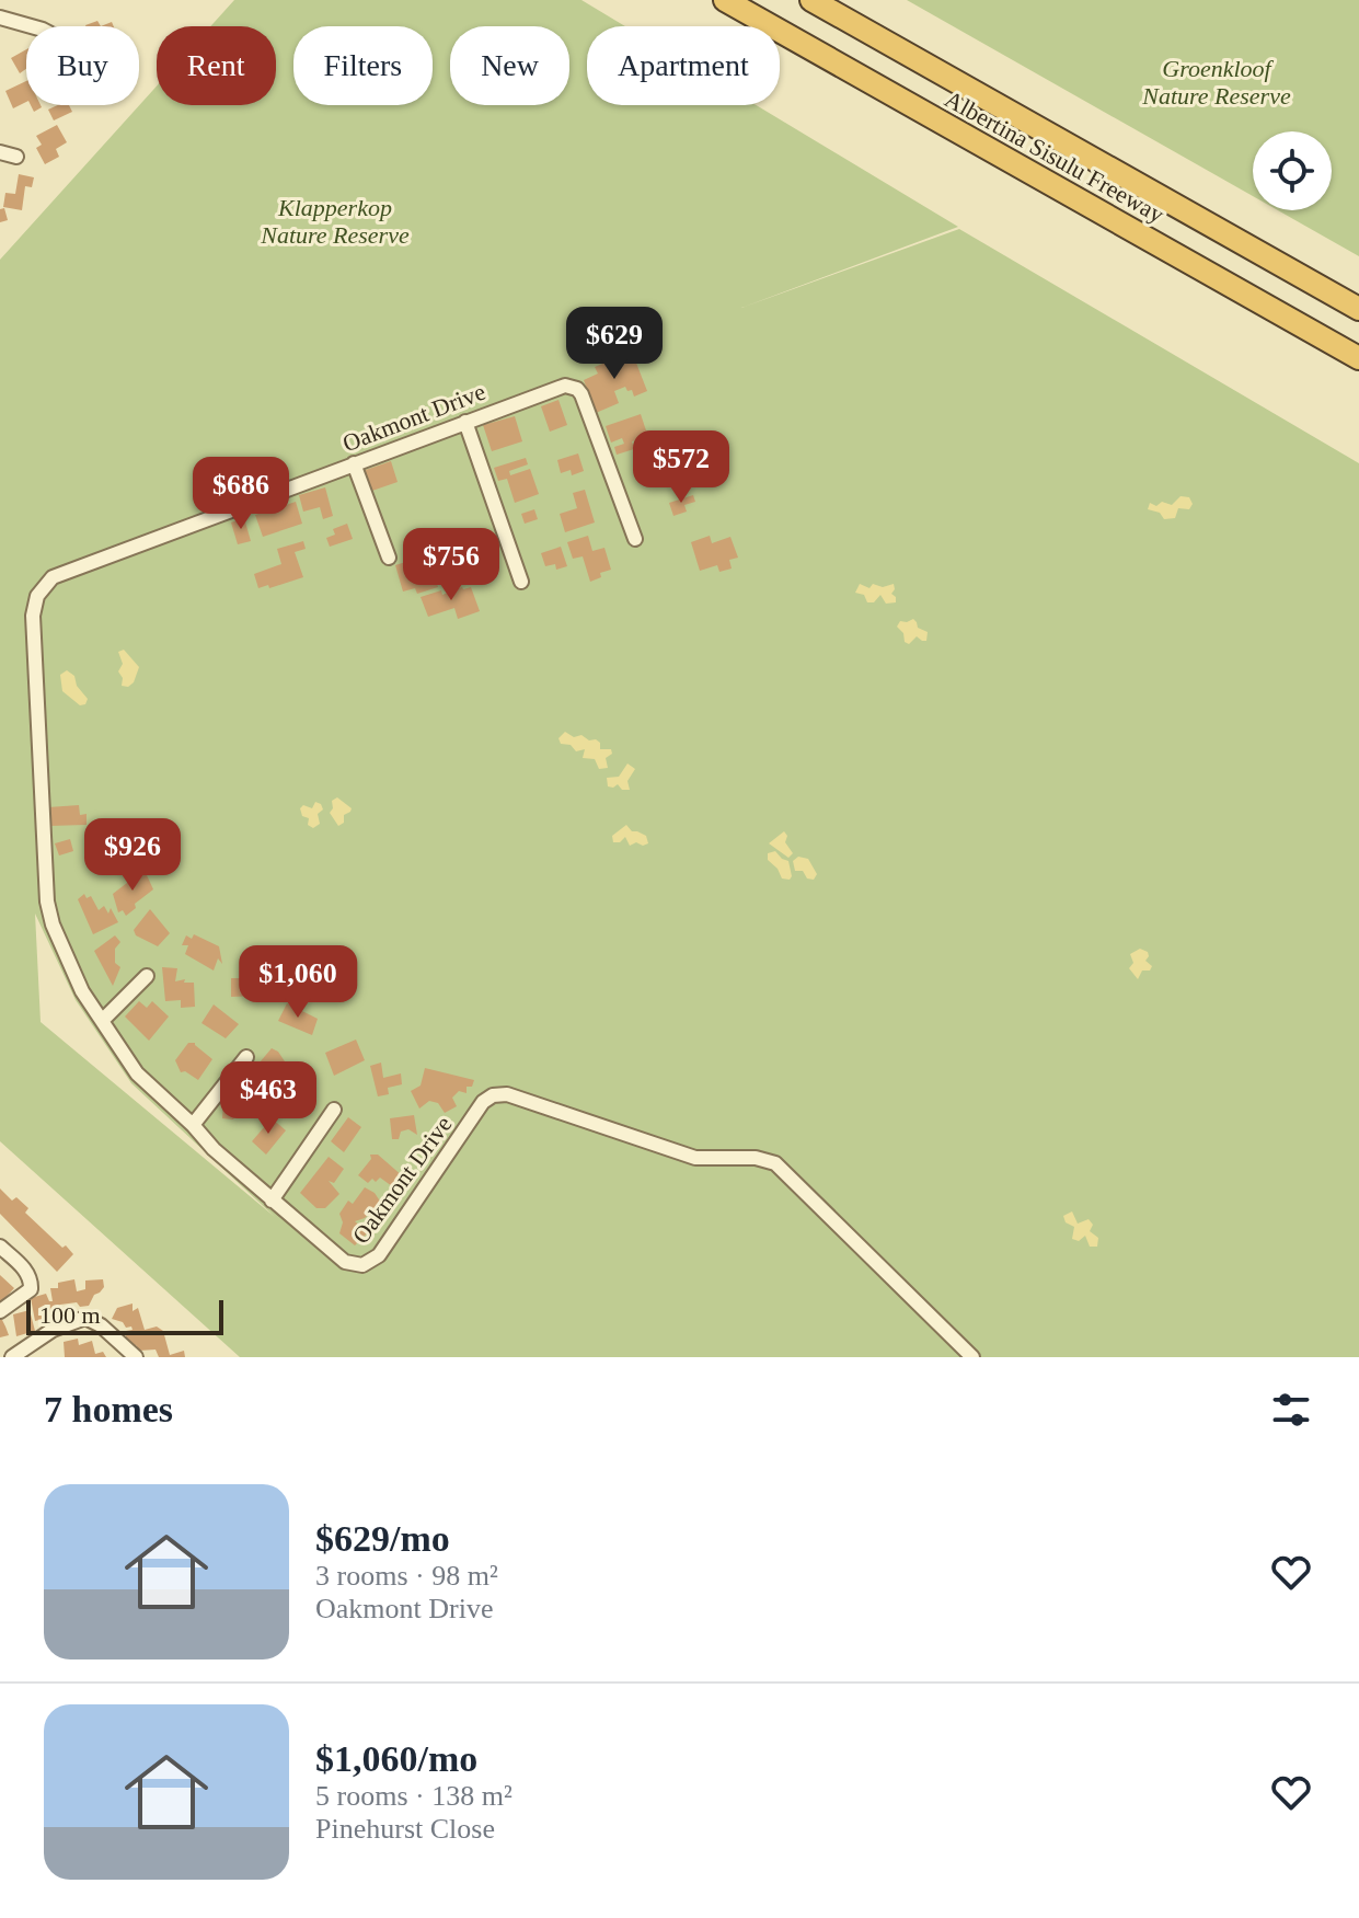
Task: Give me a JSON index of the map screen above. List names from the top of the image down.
{
  "streets": {
    "highway": ["Albertina Sisulu Freeway"],
    "street": ["Oakmont Drive"]
  },
  "parks": ["Groenkloof Nature Reserve", "Klapperkop Nature Reserve"],
  "scale_bar": "100 m",
  "page": {
    "chip": [
      "Buy",
      "Rent",
      "Filters",
      "New",
      "Apartment"
    ],
    "price": [
      "$629",
      "$572",
      "$686",
      "$756",
      "$926",
      "$1,060",
      "$463"
    ],
    "scale": "100 m",
    "heading": "7 homes",
    "list": [
      {
        "name": "$629/mo",
        "note": "3 rooms · 98 m² · Oakmont Drive"
      },
      {
        "name": "$1,060/mo",
        "note": "5 rooms · 138 m² · Pinehurst Close"
      }
    ]
  }
}
